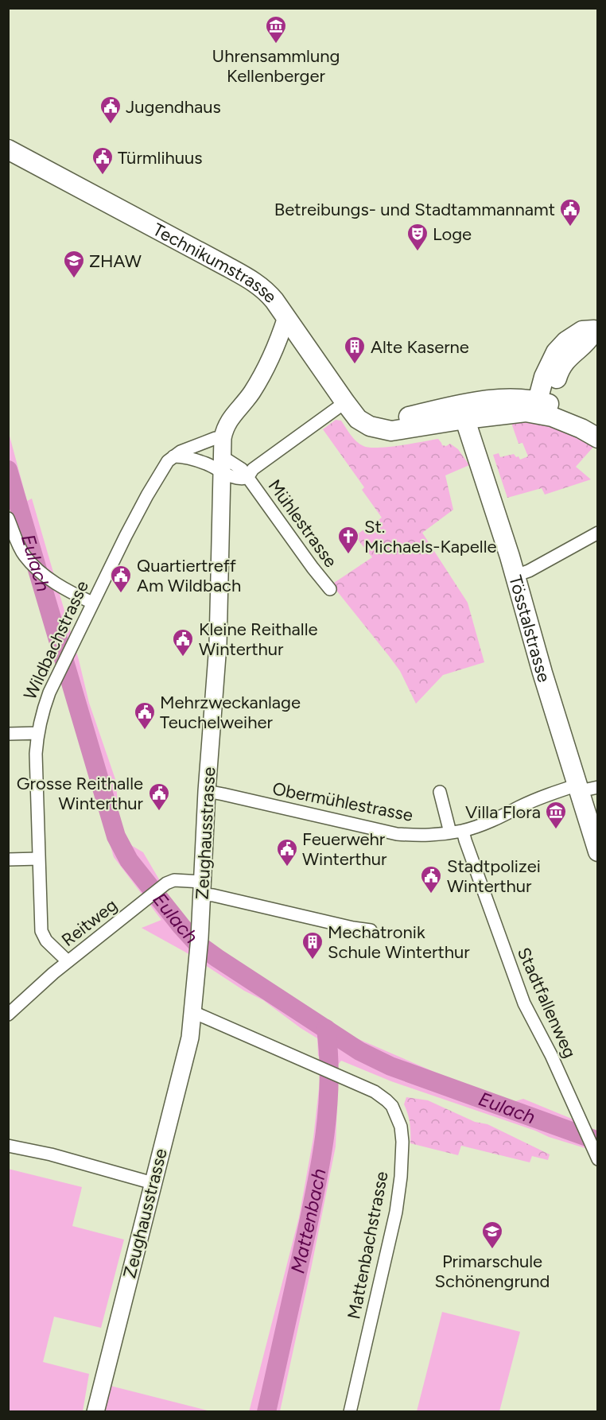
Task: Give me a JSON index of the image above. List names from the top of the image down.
{
  "streets": {
    "main road": ["Technikumstrasse", "Tösstalstrasse"],
    "street": [
      "Mühlestrasse",
      "Wildbachstrasse",
      "Obermühlestrasse",
      "Zeughausstrasse",
      "Reitweg",
      "Stadtfallenweg",
      "Mattenbachstrasse"
    ]
  },
  "crossings": [
    ["Technikumstrasse", "Tösstalstrasse"],
    ["Technikumstrasse", "Zeughausstrasse"],
    ["Mühlestrasse", "Zeughausstrasse"],
    ["Tösstalstrasse", "Obermühlestrasse"],
    ["Wildbachstrasse", "Zeughausstrasse"],
    ["Wildbachstrasse", "Reitweg"],
    ["Obermühlestrasse", "Zeughausstrasse"],
    ["Obermühlestrasse", "Stadtfallenweg"],
    ["Zeughausstrasse", "Reitweg"],
    ["Zeughausstrasse", "Mattenbachstrasse"]
  ],
  "water": ["Eulach", "Mattenbach"],
  "places": {
    "museum": ["Uhrensammlung Kellenberger", "Villa Flora"],
    "public building": [
      "Jugendhaus",
      "Türmlihuus",
      "Betreibungs- und Stadtammannamt",
      "Quartiertreff Am Wildbach",
      "Kleine Reithalle Winterthur",
      "Mehrzweckanlage Teuchelweiher",
      "Grosse Reithalle Winterthur",
      "Feuerwehr Winterthur",
      "Stadtpolizei Winterthur"
    ],
    "theatre": ["Loge"],
    "school or university": ["ZHAW", "Primarschule Schönengrund"],
    "building": ["Alte Kaserne", "Mechatronik Schule Winterthur"],
    "church": ["St. Michaels-Kapelle"]
  }
}
